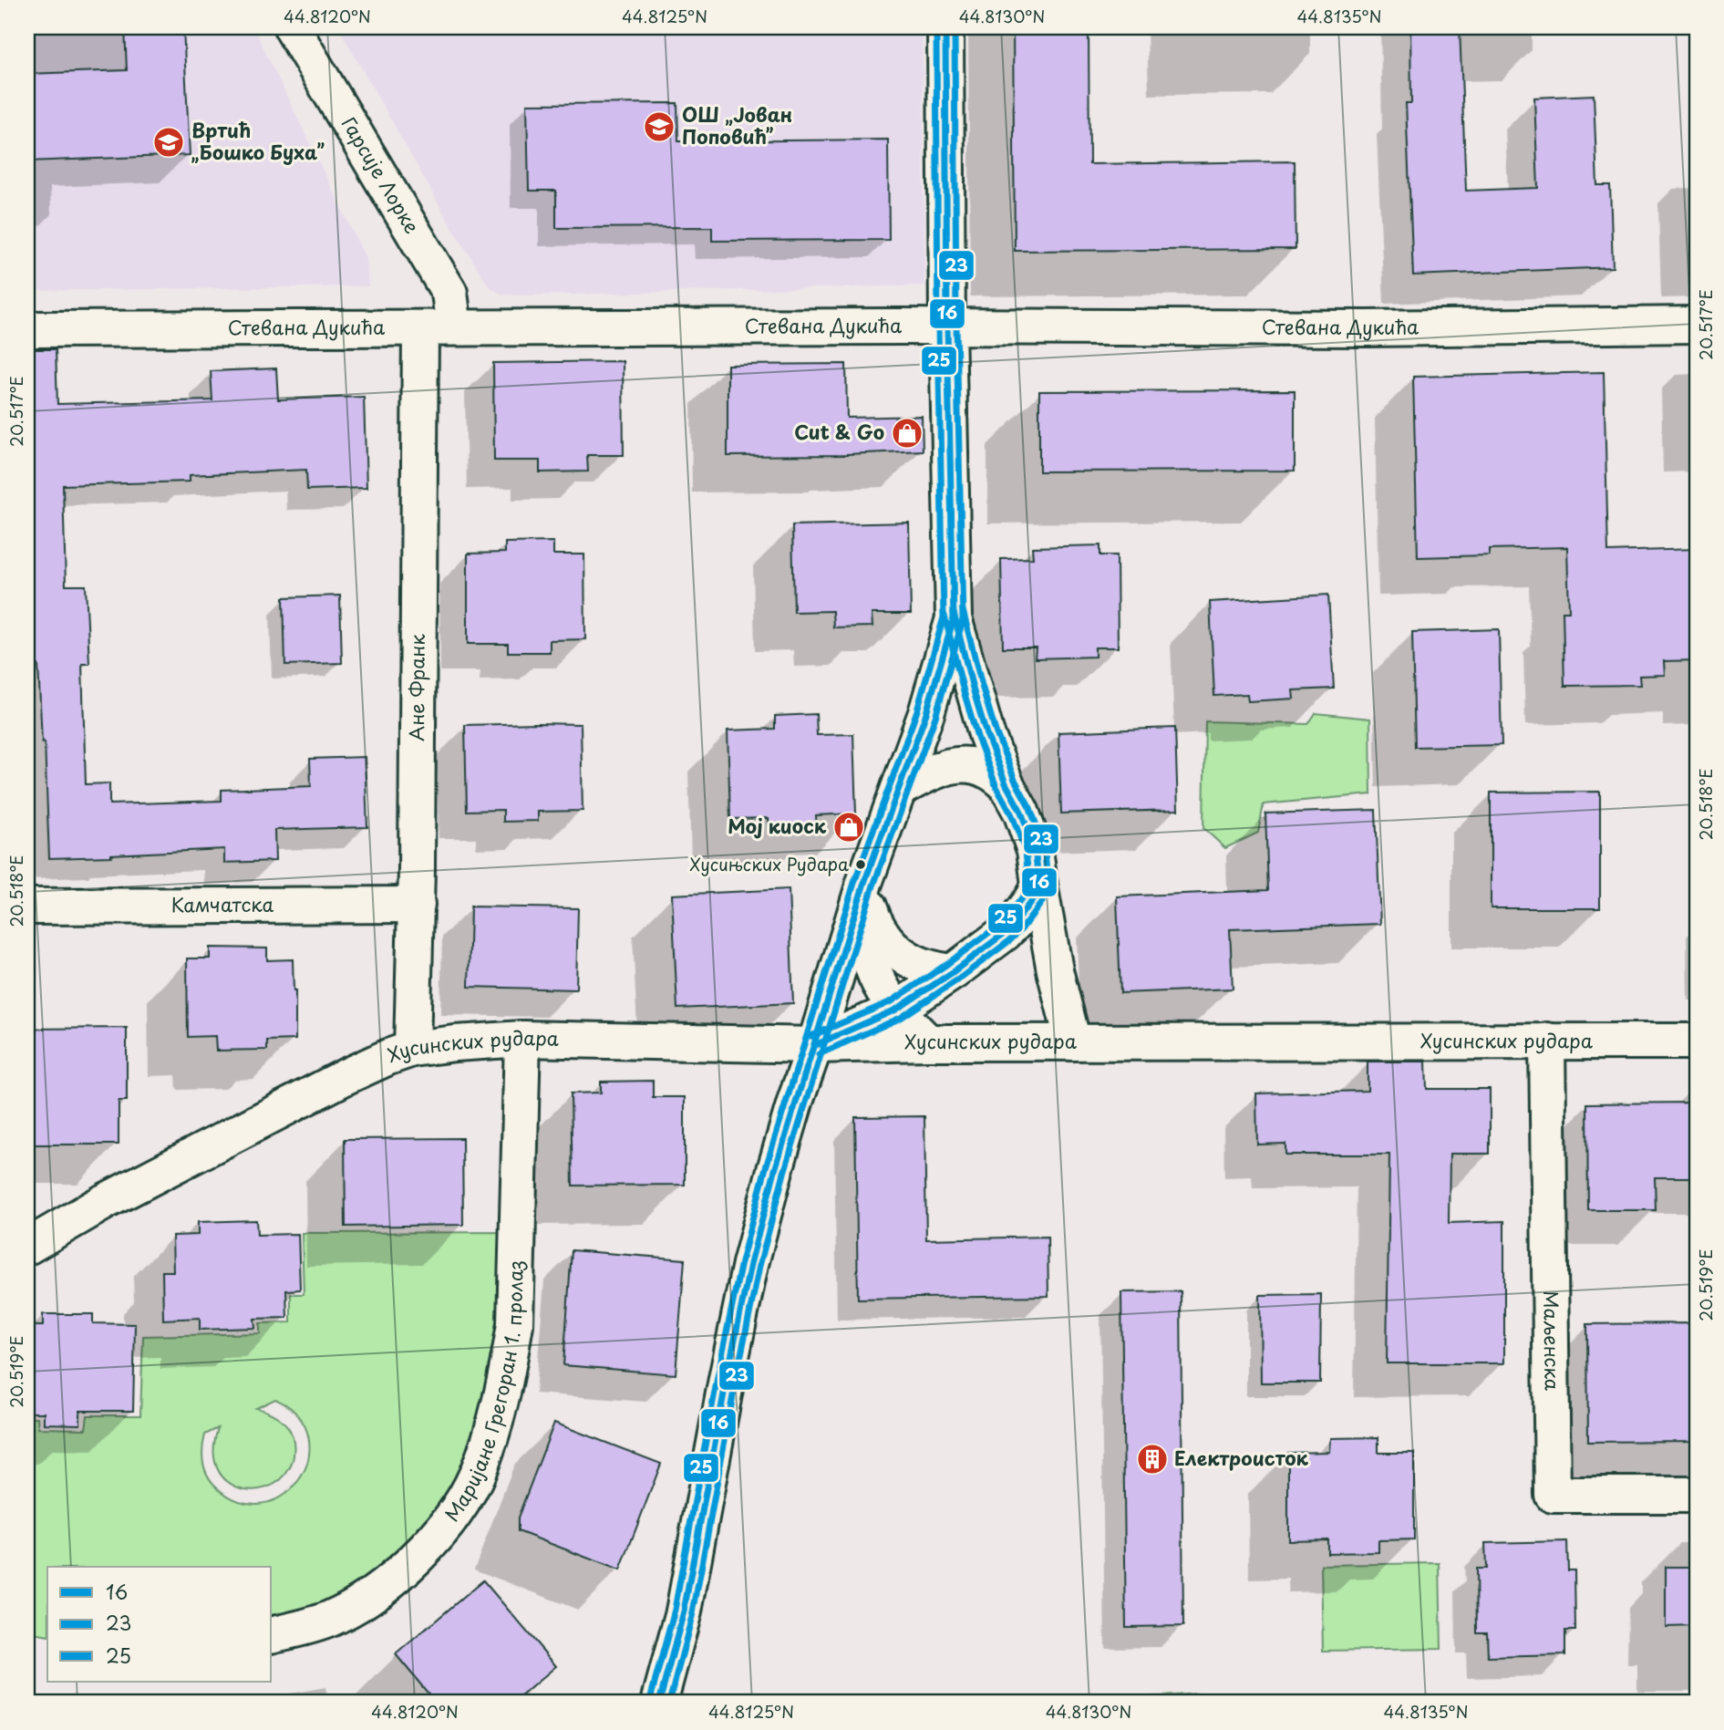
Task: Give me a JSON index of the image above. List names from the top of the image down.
{
  "streets": {
    "street": [
      "Гарсије Лорке",
      "Стевана Дукића",
      "Ане Франк",
      "Камчатска",
      "Хусинских рудара",
      "Маљенска",
      "Маријане Грегоран 1. пролаз"
    ]
  },
  "crossings": [
    ["Гарсије Лорке", "Стевана Дукића"],
    ["Гарсије Лорке", "Ане Франк"],
    ["Стевана Дукића", "Ане Франк"],
    ["Ане Франк", "Камчатска"],
    ["Ане Франк", "Хусинских рудара"],
    ["Хусинских рудара", "Маљенска"],
    ["Хусинских рудара", "Маријане Грегоран 1. пролаз"]
  ],
  "places": {
    "school or university": ["ОШ „Јован Поповић”", "Вртић „Бошко Буха”"],
    "shop": ["Cut & Go", "Мој киоск"],
    "other": ["Хусињских Рудара"],
    "building": ["Електроисток"]
  },
  "lines": ["transit line 16", "transit line 23", "transit line 25"],
  "legend": ["16", "23", "25"],
  "coordinates": [
    "44.8120°N",
    "44.8125°N",
    "44.8130°N",
    "44.8135°N",
    "20.517°E",
    "20.518°E",
    "20.519°E"
  ]
}
